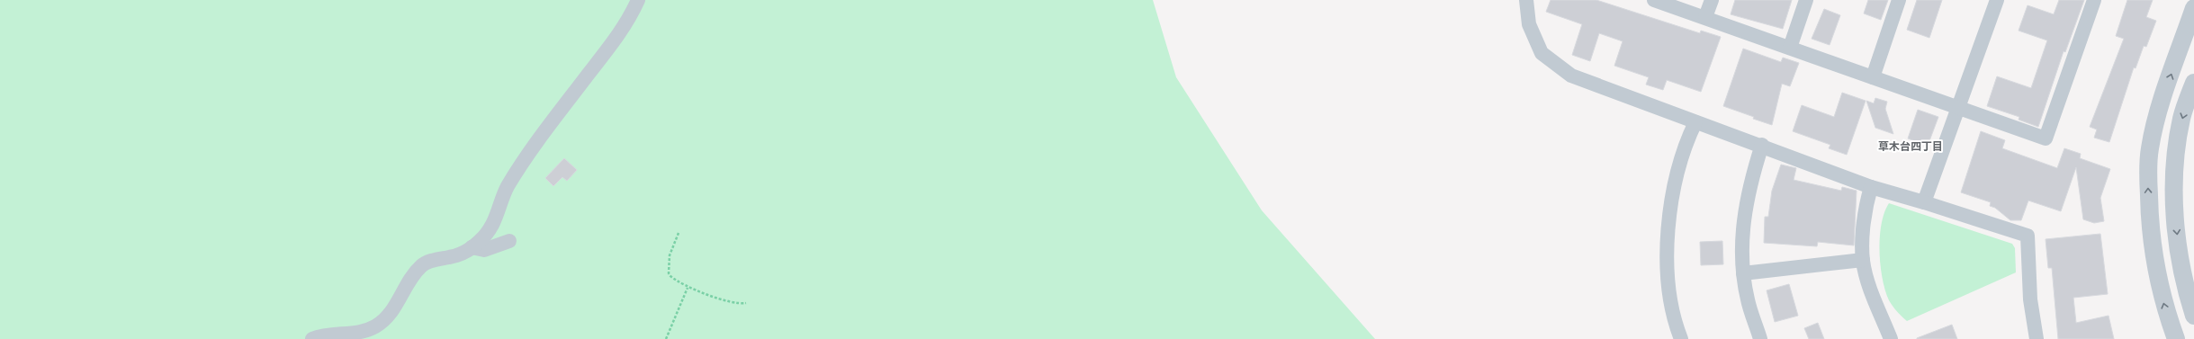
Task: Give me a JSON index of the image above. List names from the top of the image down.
{
  "districts": ["草木台四丁目"]
}
